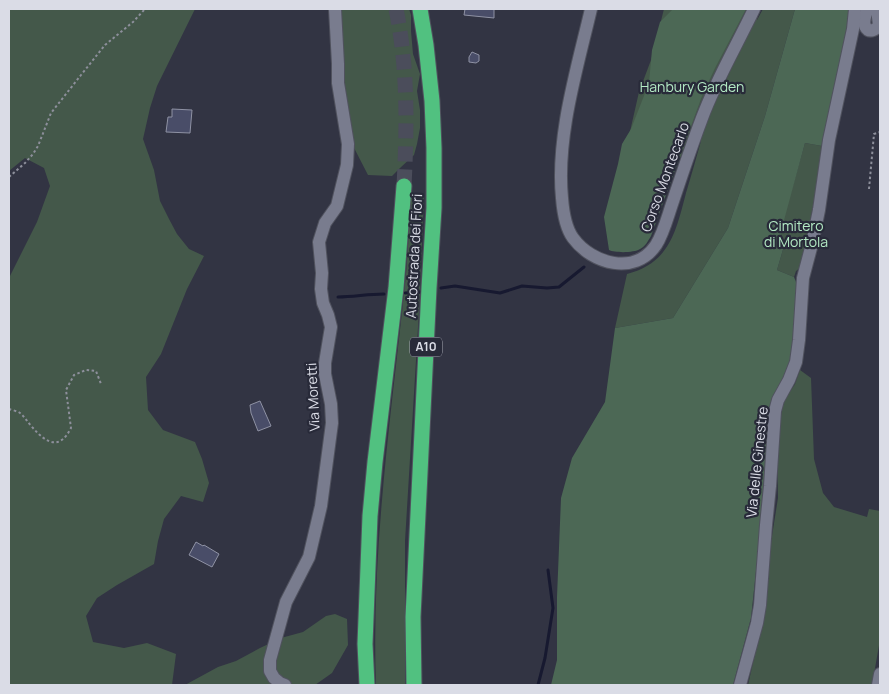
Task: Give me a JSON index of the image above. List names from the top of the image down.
{
  "streets": {
    "highway": ["Autostrada dei Fiori", "A10"],
    "street": ["Corso Montecarlo", "Via Moretti", "Via delle Ginestre"]
  },
  "parks": ["Hanbury Garden", "Cimitero di Mortola"]
}
